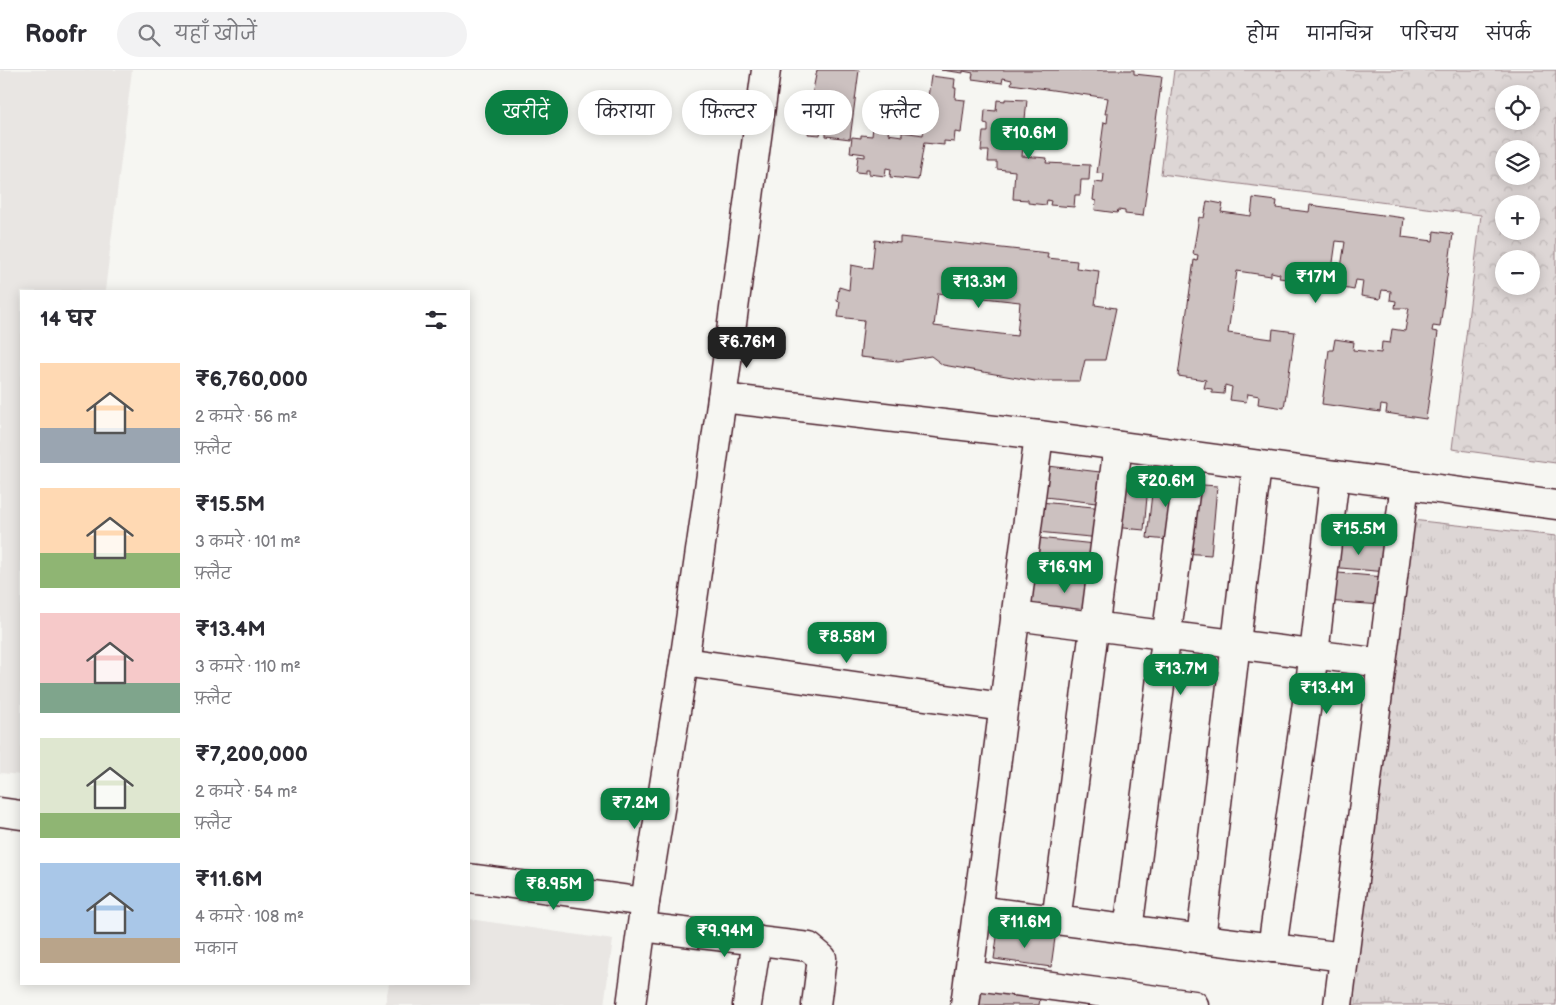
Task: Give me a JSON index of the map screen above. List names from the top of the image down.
{
  "page": {
    "header": "Roofr",
    "search": "यहाँ खोजें",
    "nav": [
      "होम",
      "मानचित्र",
      "परिचय",
      "संपर्क"
    ],
    "map_buttons": ["+", "−"],
    "chip": [
      "खरीदें",
      "किराया",
      "फ़िल्टर",
      "नया",
      "फ़्लैट"
    ],
    "price": [
      "₹10.6M",
      "₹17M",
      "₹13.3M",
      "₹6.76M",
      "₹20.6M",
      "₹15.5M",
      "₹16.9M",
      "₹8.58M",
      "₹13.7M",
      "₹13.4M",
      "₹7.2M",
      "₹8.95M",
      "₹11.6M",
      "₹9.94M"
    ],
    "heading": "14 घर",
    "list": [
      {
        "name": "₹6,760,000",
        "note": "2 कमरे · 56 m² · फ़्लैट"
      },
      {
        "name": "₹15.5M",
        "note": "3 कमरे · 101 m² · फ़्लैट"
      },
      {
        "name": "₹13.4M",
        "note": "3 कमरे · 110 m² · फ़्लैट"
      },
      {
        "name": "₹7,200,000",
        "note": "2 कमरे · 54 m² · फ़्लैट"
      },
      {
        "name": "₹11.6M",
        "note": "4 कमरे · 108 m² · मकान"
      }
    ]
  }
}
